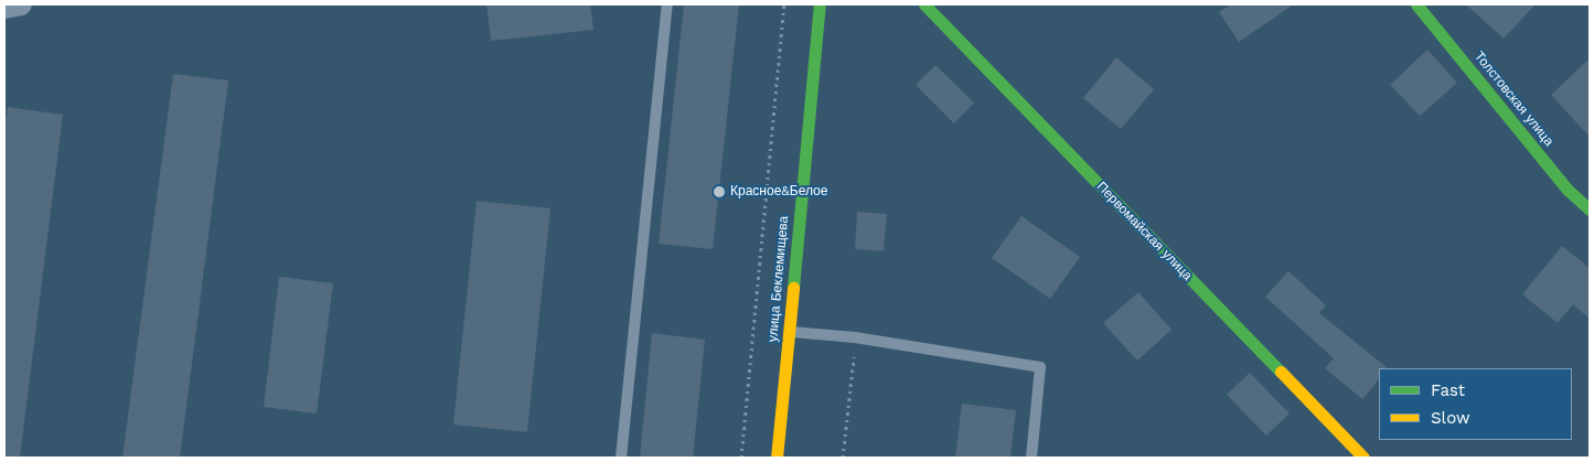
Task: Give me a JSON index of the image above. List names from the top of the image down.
{
  "streets": {
    "street": ["Толстовская улица", "Первомайская улица", "улица Беклемищева"]
  },
  "places": ["Красное&Белое"],
  "legend": ["Fast", "Slow"]
}
